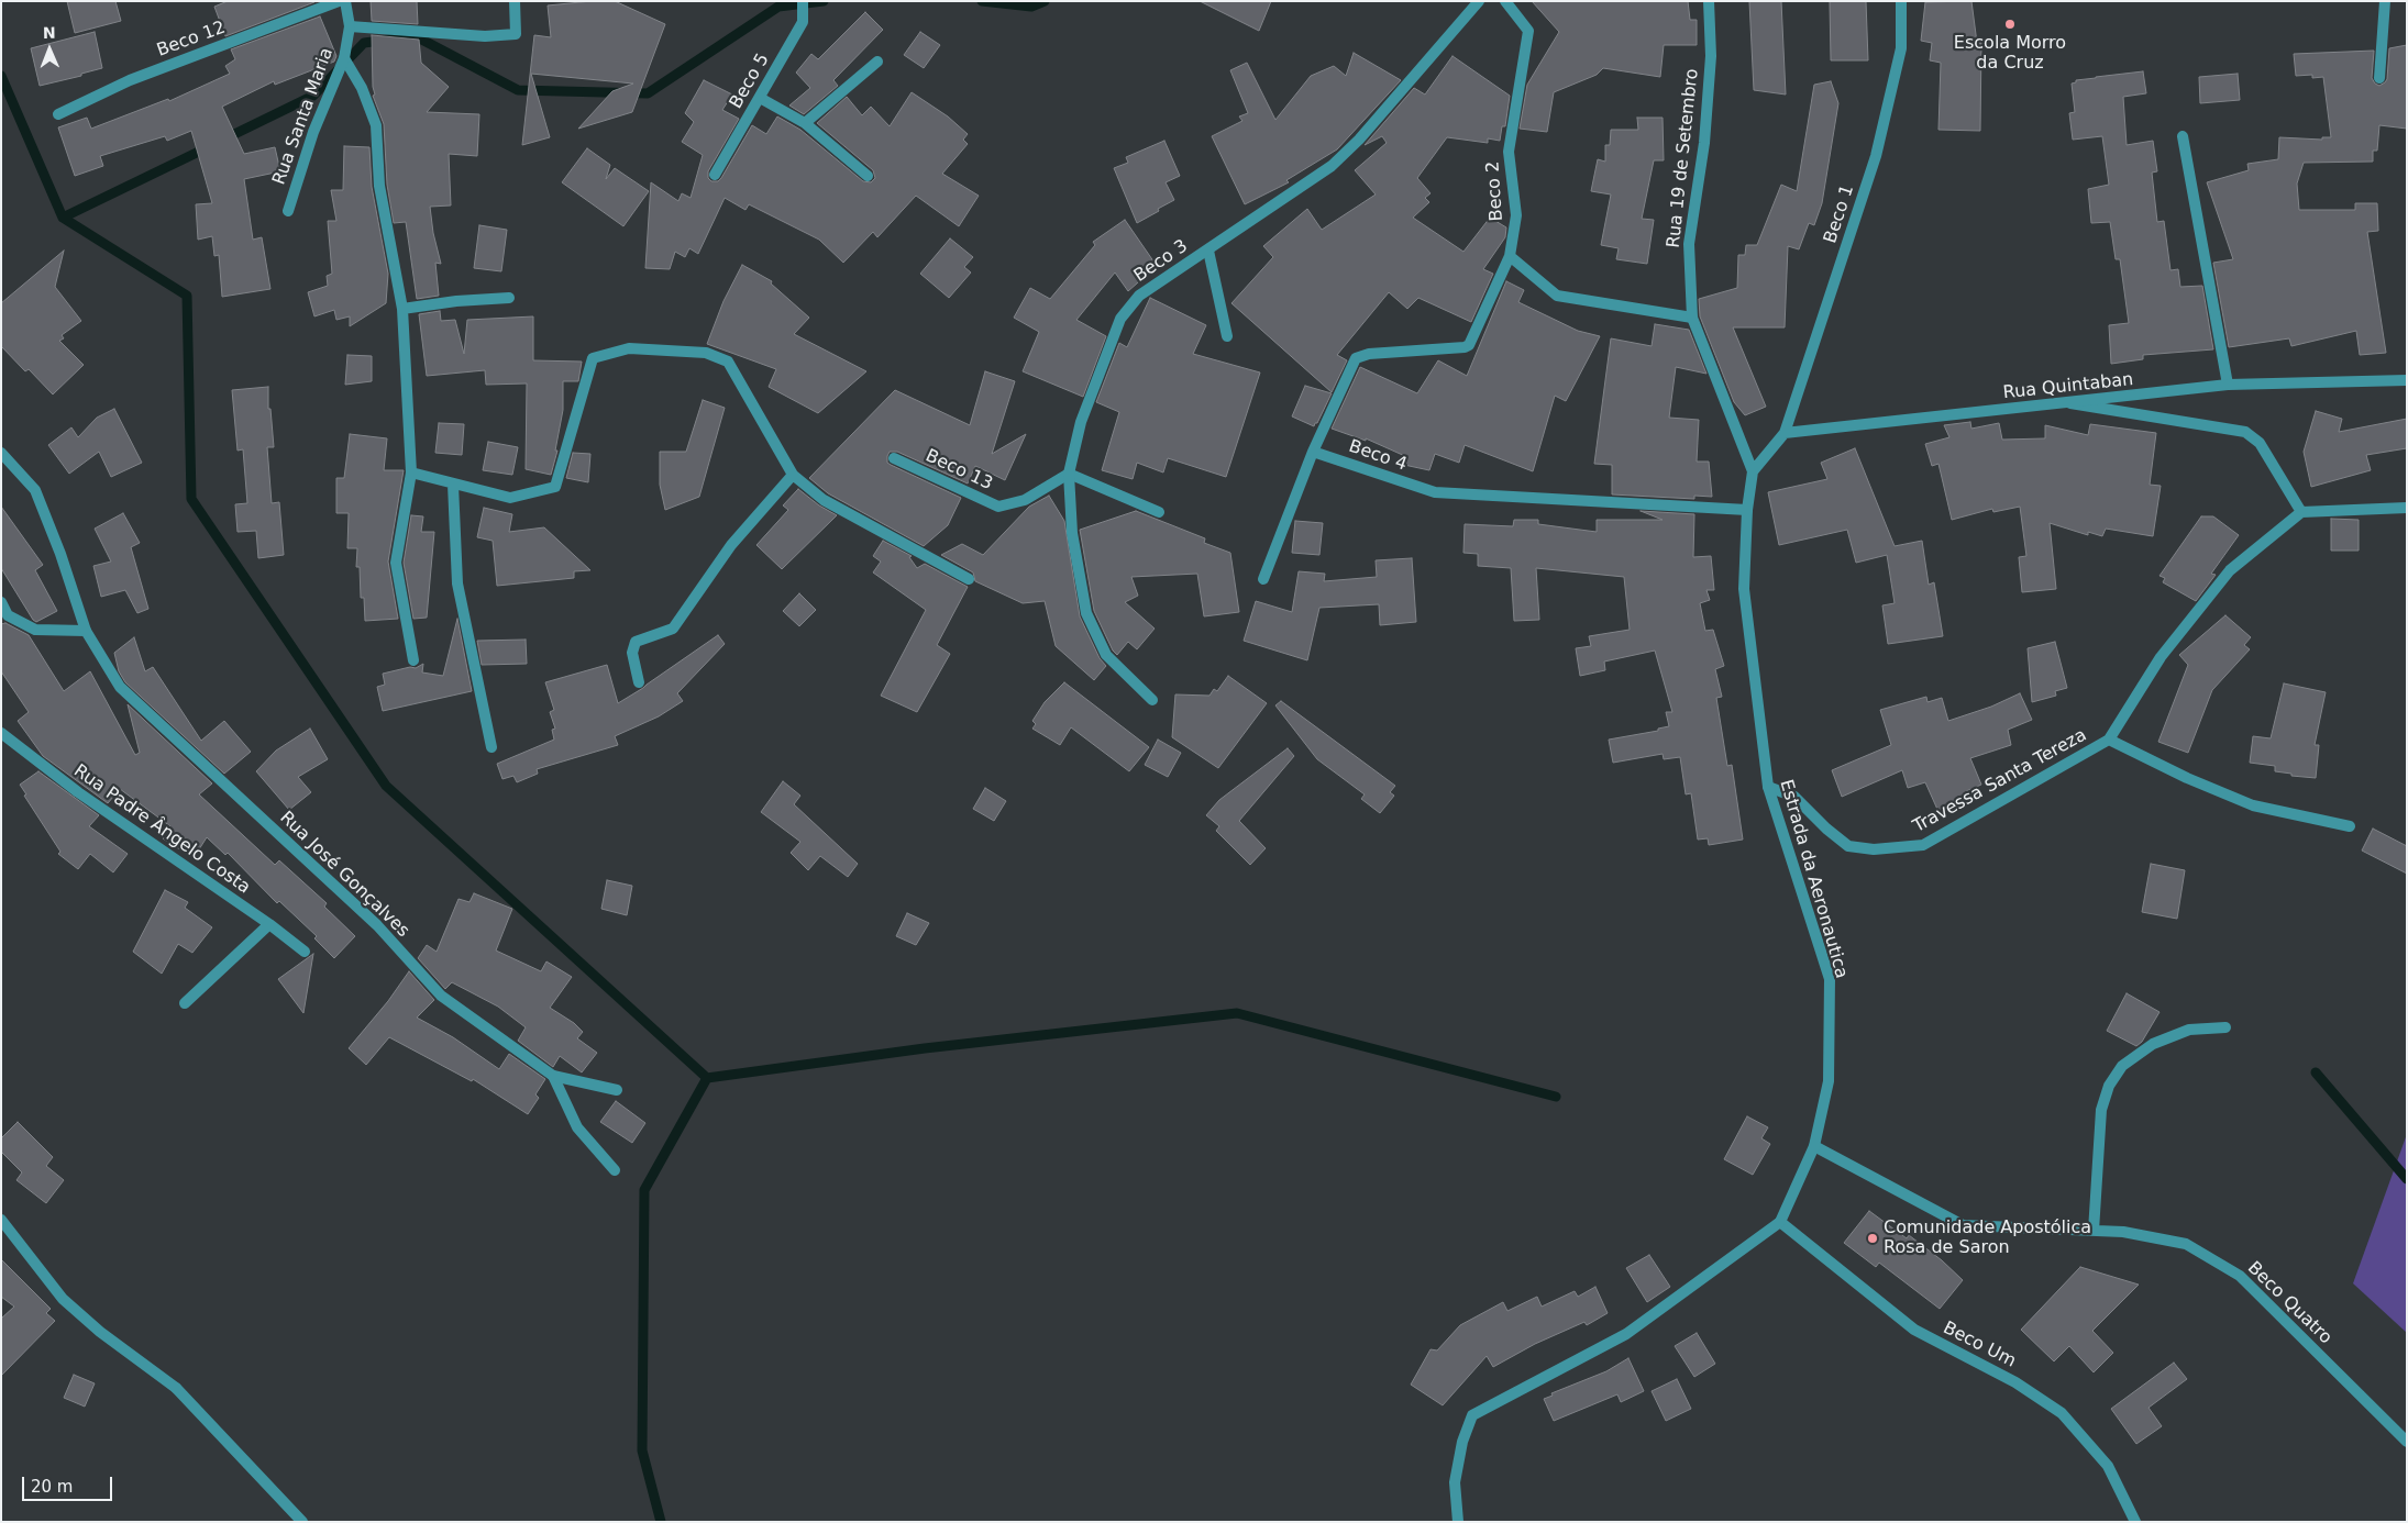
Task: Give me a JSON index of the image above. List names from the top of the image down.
{
  "streets": {
    "street": [
      "Beco 12",
      "Beco 5",
      "Rua Santa Maria",
      "Rua 19 de Setembro",
      "Beco 2",
      "Beco 1",
      "Beco 3",
      "Rua Quintaban",
      "Beco 4",
      "Beco 13",
      "Travessa Santa Tereza",
      "Rua Padre Ângelo Costa",
      "Rua José Gonçalves",
      "Estrada da Aeronautica",
      "Beco Quatro",
      "Beco Um"
    ]
  },
  "crossings": [
    ["Rua 19 de Setembro", "Estrada da Aeronautica"],
    ["Beco 1", "Rua Quintaban"],
    ["Beco 3", "Beco 13"],
    ["Beco 4", "Estrada da Aeronautica"],
    ["Travessa Santa Tereza", "Estrada da Aeronautica"],
    ["Estrada da Aeronautica", "Beco Quatro"],
    ["Estrada da Aeronautica", "Beco Um"]
  ],
  "places": ["Escola Morro da Cruz", "Comunidade Apostólica Rosa de Saron"],
  "scale_bar": "20 m",
  "north": "top"
}
